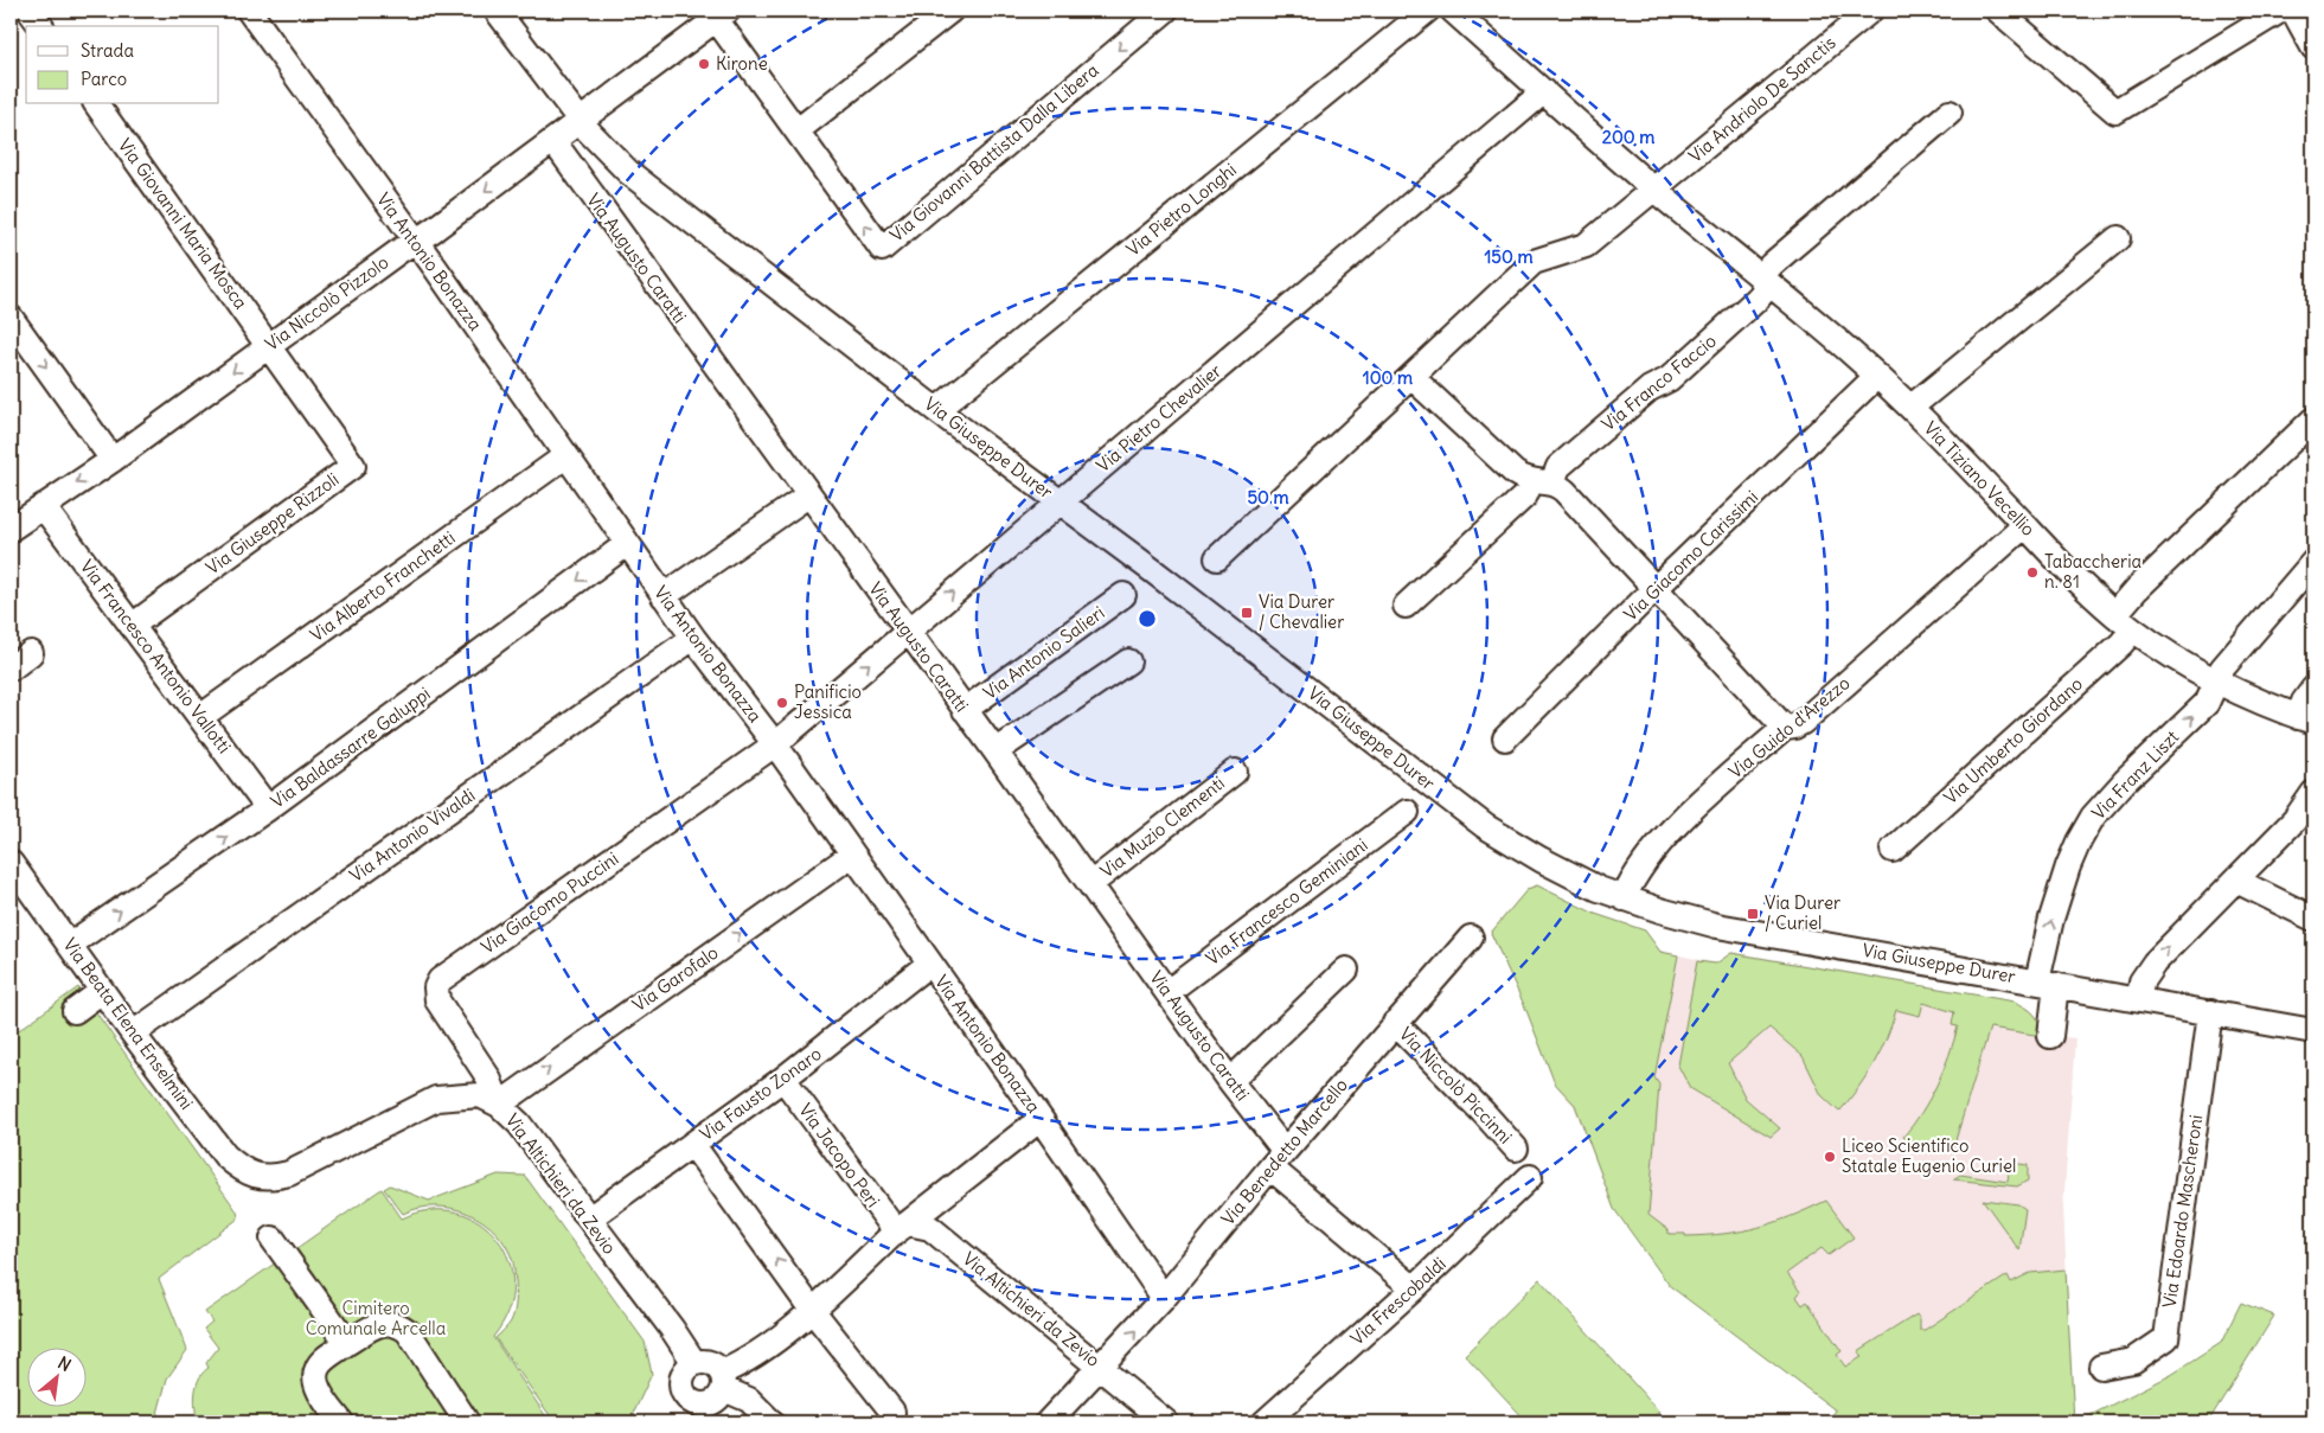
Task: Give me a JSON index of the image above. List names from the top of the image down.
{
  "streets": {
    "street": [
      "Via Andriolo De Sanctis",
      "Via Giovanni Battista Dalla Libera",
      "Via Pietro Longhi",
      "Via Giovanni Maria Mosca",
      "Via Augusto Caratti",
      "Via Antonio Bonazza",
      "Via Niccolò Pizzolo",
      "Via Franco Faccio",
      "Via Pietro Chevalier",
      "Via Giuseppe Durer",
      "Via Tiziano Vecellio",
      "Via Giuseppe Rizzoli",
      "Via Giacomo Carissimi",
      "Via Alberto Franchetti",
      "Via Antonio Salieri",
      "Via Francesco Antonio Vallotti",
      "Via Guido d'Arezzo",
      "Via Umberto Giordano",
      "Via Baldassarre Galuppi",
      "Via Franz Liszt",
      "Via Muzio Clementi",
      "Via Antonio Vivaldi",
      "Via Francesco Geminiani",
      "Via Giacomo Puccini",
      "Via Garofalo",
      "Via Beata Elena Enselmini",
      "Via Niccolò Piccinni",
      "Via Fausto Zonaro",
      "Via Benedetto Marcello",
      "Via Jacopo Peri",
      "Via Altichieri da Zevio",
      "Via Edoardo Mascheroni",
      "Via Frescobaldi"
    ]
  },
  "crossings": [
    ["Via Andriolo De Sanctis", "Via Tiziano Vecellio"],
    ["Via Giovanni Battista Dalla Libera", "Via Niccolò Pizzolo"],
    ["Via Pietro Longhi", "Via Giuseppe Durer"],
    ["Via Giovanni Maria Mosca", "Via Niccolò Pizzolo"],
    ["Via Giovanni Maria Mosca", "Via Giuseppe Rizzoli"],
    ["Via Augusto Caratti", "Via Niccolò Pizzolo"],
    ["Via Augusto Caratti", "Via Pietro Chevalier"],
    ["Via Augusto Caratti", "Via Antonio Salieri"],
    ["Via Augusto Caratti", "Via Muzio Clementi"],
    ["Via Augusto Caratti", "Via Francesco Geminiani"],
    ["Via Augusto Caratti", "Via Benedetto Marcello"],
    ["Via Augusto Caratti", "Via Frescobaldi"],
    ["Via Antonio Bonazza", "Via Niccolò Pizzolo"],
    ["Via Antonio Bonazza", "Via Pietro Chevalier"],
    ["Via Antonio Bonazza", "Via Alberto Franchetti"],
    ["Via Antonio Bonazza", "Via Baldassarre Galuppi"],
    ["Via Antonio Bonazza", "Via Antonio Vivaldi"],
    ["Via Antonio Bonazza", "Via Giacomo Puccini"],
    ["Via Antonio Bonazza", "Via Garofalo"],
    ["Via Antonio Bonazza", "Via Fausto Zonaro"],
    ["Via Antonio Bonazza", "Via Benedetto Marcello"],
    ["Via Niccolò Pizzolo", "Via Giuseppe Durer"],
    ["Via Niccolò Pizzolo", "Via Giuseppe Rizzoli"],
    ["Via Niccolò Pizzolo", "Via Francesco Antonio Vallotti"],
    ["Via Franco Faccio", "Via Tiziano Vecellio"],
    ["Via Pietro Chevalier", "Via Giuseppe Durer"],
    ["Via Pietro Chevalier", "Via Tiziano Vecellio"],
    ["Via Pietro Chevalier", "Via Giacomo Puccini"],
    ["Via Giuseppe Durer", "Via Guido d'Arezzo"],
    ["Via Giuseppe Durer", "Via Franz Liszt"],
    ["Via Giuseppe Durer", "Via Edoardo Mascheroni"],
    ["Via Tiziano Vecellio", "Via Giacomo Carissimi"],
    ["Via Tiziano Vecellio", "Via Guido d'Arezzo"],
    ["Via Tiziano Vecellio", "Via Umberto Giordano"],
    ["Via Tiziano Vecellio", "Via Franz Liszt"],
    ["Via Giuseppe Rizzoli", "Via Francesco Antonio Vallotti"],
    ["Via Alberto Franchetti", "Via Francesco Antonio Vallotti"],
    ["Via Francesco Antonio Vallotti", "Via Baldassarre Galuppi"],
    ["Via Baldassarre Galuppi", "Via Beata Elena Enselmini"],
    ["Via Antonio Vivaldi", "Via Beata Elena Enselmini"],
    ["Via Giacomo Puccini", "Via Garofalo"],
    ["Via Giacomo Puccini", "Via Altichieri da Zevio"],
    ["Via Garofalo", "Via Altichieri da Zevio"],
    ["Via Beata Elena Enselmini", "Via Altichieri da Zevio"],
    ["Via Niccolò Piccinni", "Via Benedetto Marcello"],
    ["Via Fausto Zonaro", "Via Jacopo Peri"],
    ["Via Fausto Zonaro", "Via Altichieri da Zevio"],
    ["Via Benedetto Marcello", "Via Altichieri da Zevio"],
    ["Via Jacopo Peri", "Via Altichieri da Zevio"]
  ],
  "one_way": ["Via Niccolò Pizzolo", "Via Garofalo"],
  "parks": ["Cimitero Comunale Arcella"],
  "places": {
    "other": [
      "Kirone",
      "Tabaccheria n. 81",
      "Panificio Jessica",
      "Liceo Scientifico Statale Eugenio Curiel"
    ],
    "transit": ["Via Durer / Chevalier", "Via Durer / Curiel"]
  },
  "legend": ["Strada", "Parco"],
  "north": "top right",
  "rings": [
    "200 m",
    "150 m",
    "100 m",
    "50 m"
  ]
}
